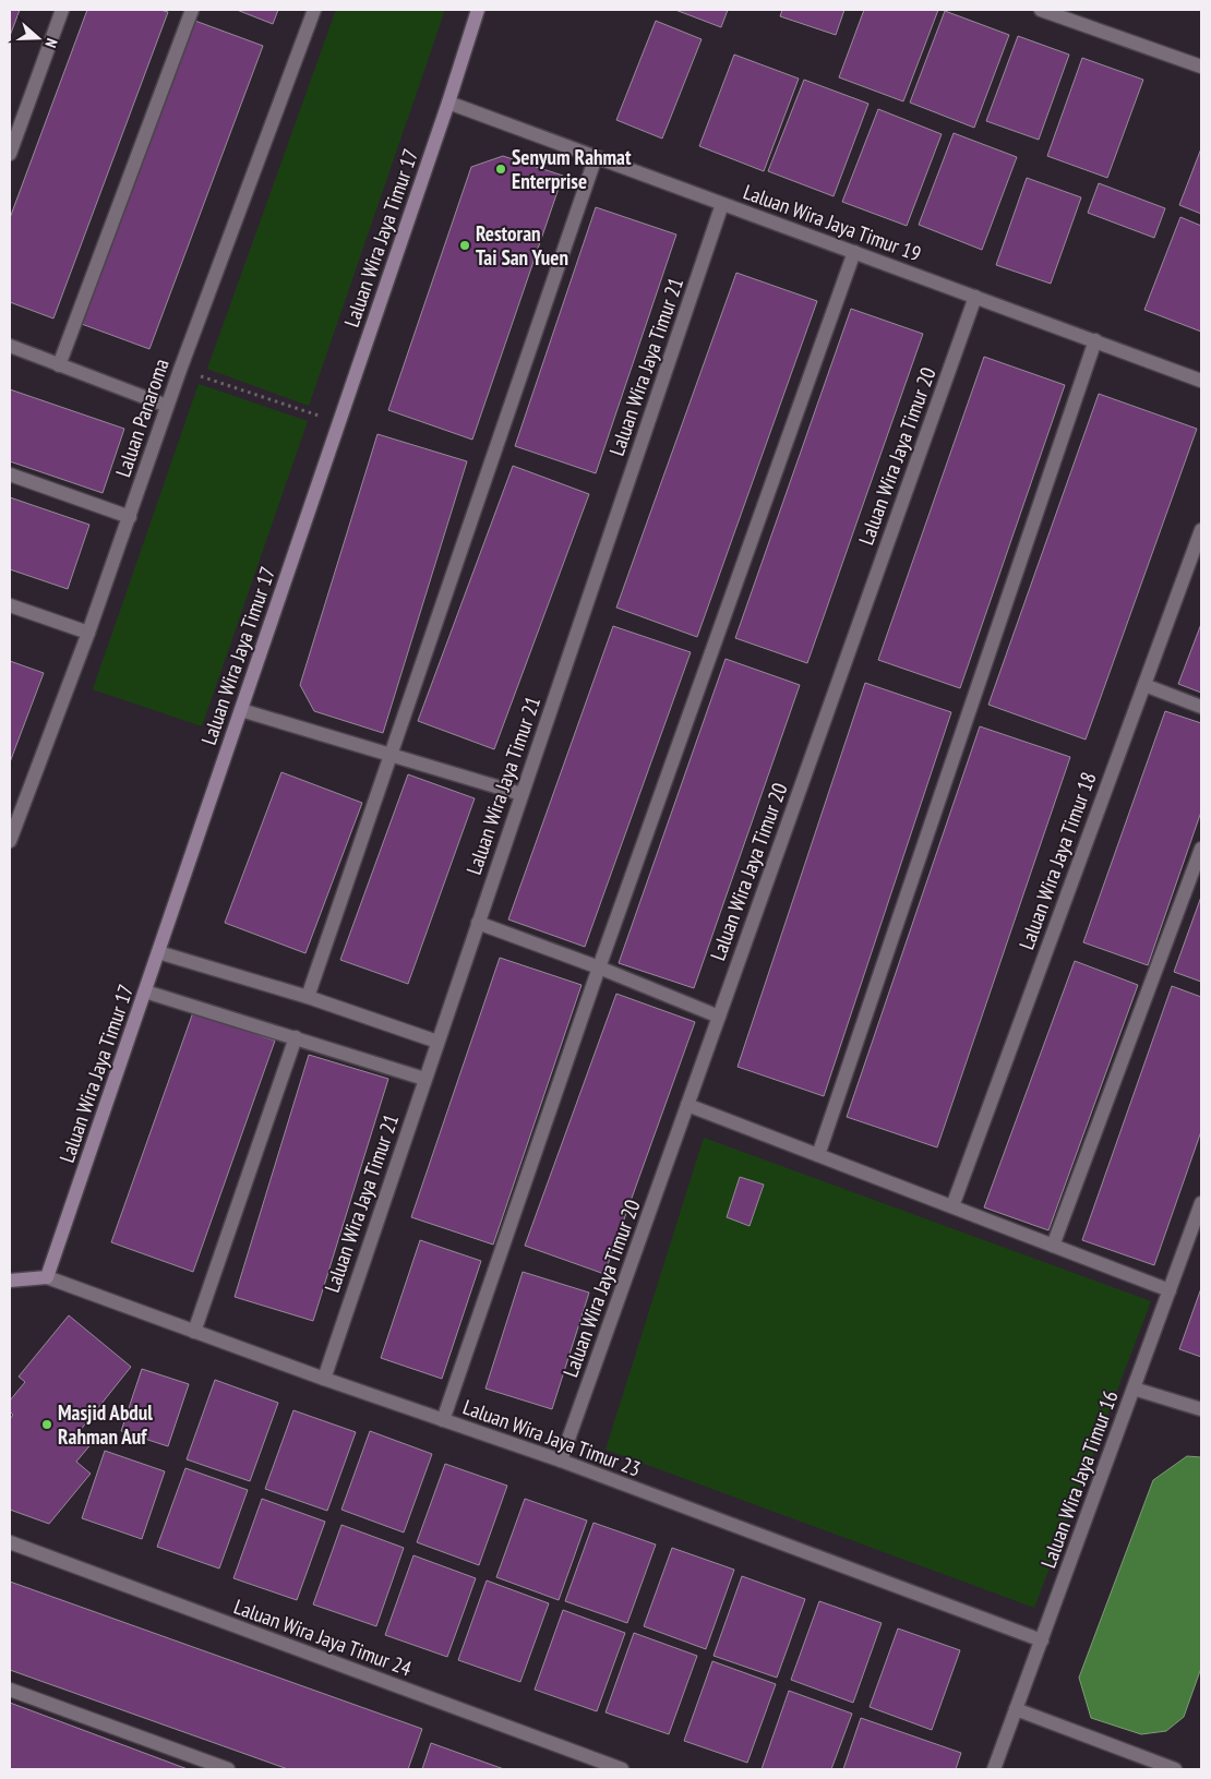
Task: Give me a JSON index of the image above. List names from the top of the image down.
{
  "streets": {
    "street": [
      "Laluan Wira Jaya Timur 19",
      "Laluan Wira Jaya Timur 17",
      "Laluan Wira Jaya Timur 21",
      "Laluan Panaroma",
      "Laluan Wira Jaya Timur 20",
      "Laluan Wira Jaya Timur 18",
      "Laluan Wira Jaya Timur 23",
      "Laluan Wira Jaya Timur 16",
      "Laluan Wira Jaya Timur 24"
    ]
  },
  "crossings": [
    ["Laluan Wira Jaya Timur 19", "Laluan Wira Jaya Timur 17"],
    ["Laluan Wira Jaya Timur 19", "Laluan Wira Jaya Timur 21"],
    ["Laluan Wira Jaya Timur 19", "Laluan Wira Jaya Timur 20"],
    ["Laluan Wira Jaya Timur 17", "Laluan Wira Jaya Timur 23"],
    ["Laluan Wira Jaya Timur 21", "Laluan Wira Jaya Timur 23"],
    ["Laluan Wira Jaya Timur 20", "Laluan Wira Jaya Timur 23"],
    ["Laluan Wira Jaya Timur 23", "Laluan Wira Jaya Timur 16"]
  ],
  "places": ["Senyum Rahmat Enterprise", "Restoran Tai San Yuen", "Masjid Abdul Rahman Auf"],
  "north": "right"
}
